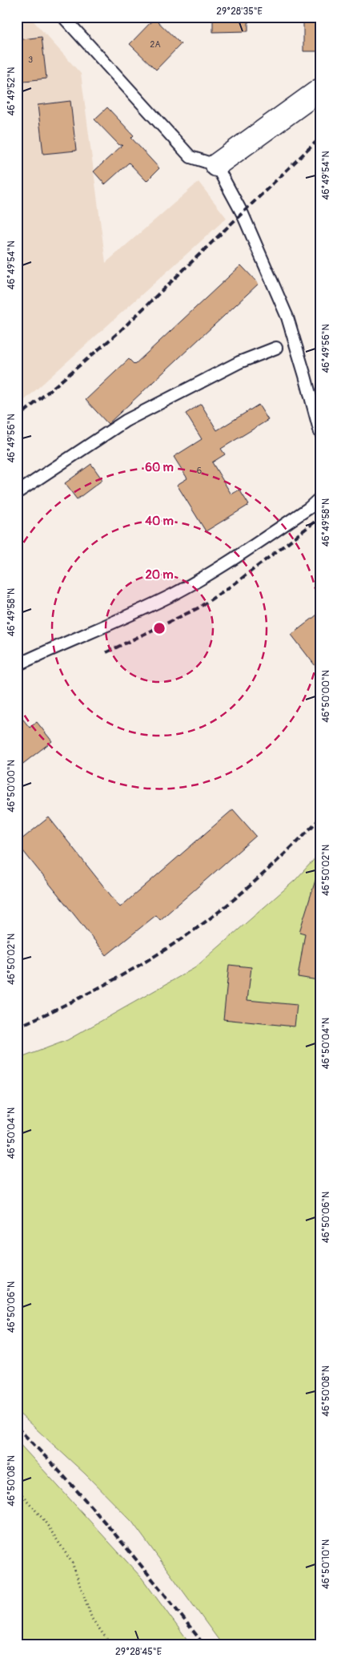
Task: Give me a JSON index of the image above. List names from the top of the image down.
{
  "house_numbers": ["2А", "3", "6"],
  "coordinates": [
    "29°28'35\"E",
    "46°49'52\"N",
    "46°49'54\"N",
    "46°49'56\"N",
    "46°49'58\"N",
    "46°50'00\"N",
    "46°50'02\"N",
    "46°50'04\"N",
    "46°50'06\"N",
    "46°50'08\"N",
    "46°50'10\"N",
    "29°28'45\"E"
  ],
  "rings": ["60 m", "40 m", "20 m"]
}
